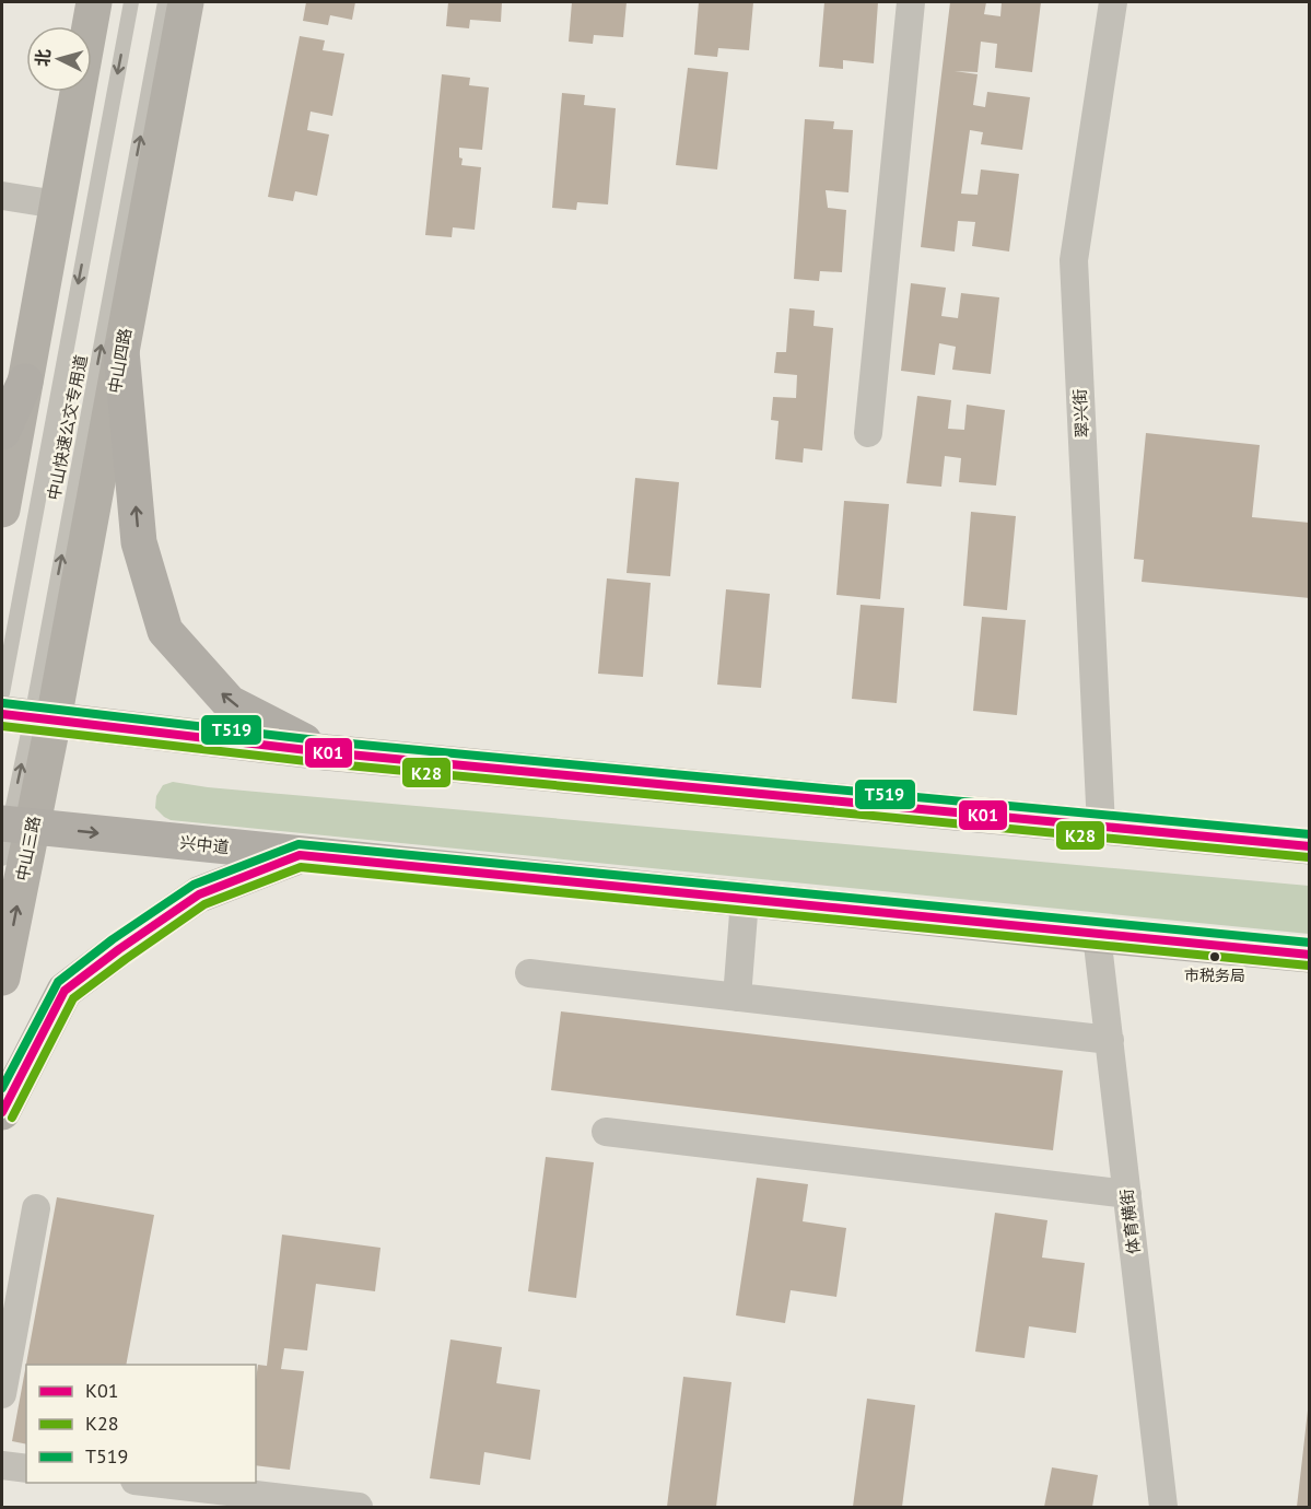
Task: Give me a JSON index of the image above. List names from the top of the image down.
{
  "streets": {
    "main road": ["中山四路", "兴中道", "中山三路"],
    "street": ["翠兴街", "体育横街"],
    "lane": ["中山快速公交专用道"]
  },
  "crossings": [
    ["中山四路", "中山快速公交专用道"],
    ["中山四路", "中山三路"],
    ["中山快速公交专用道", "中山三路"],
    ["兴中道", "中山三路"],
    ["兴中道", "体育横街"]
  ],
  "one_way": ["中山三路"],
  "places": ["市税务局"],
  "lines": ["transit line T519", "transit line K01", "transit line K28"],
  "legend": ["K01", "K28", "T519"],
  "north": "left"
}
